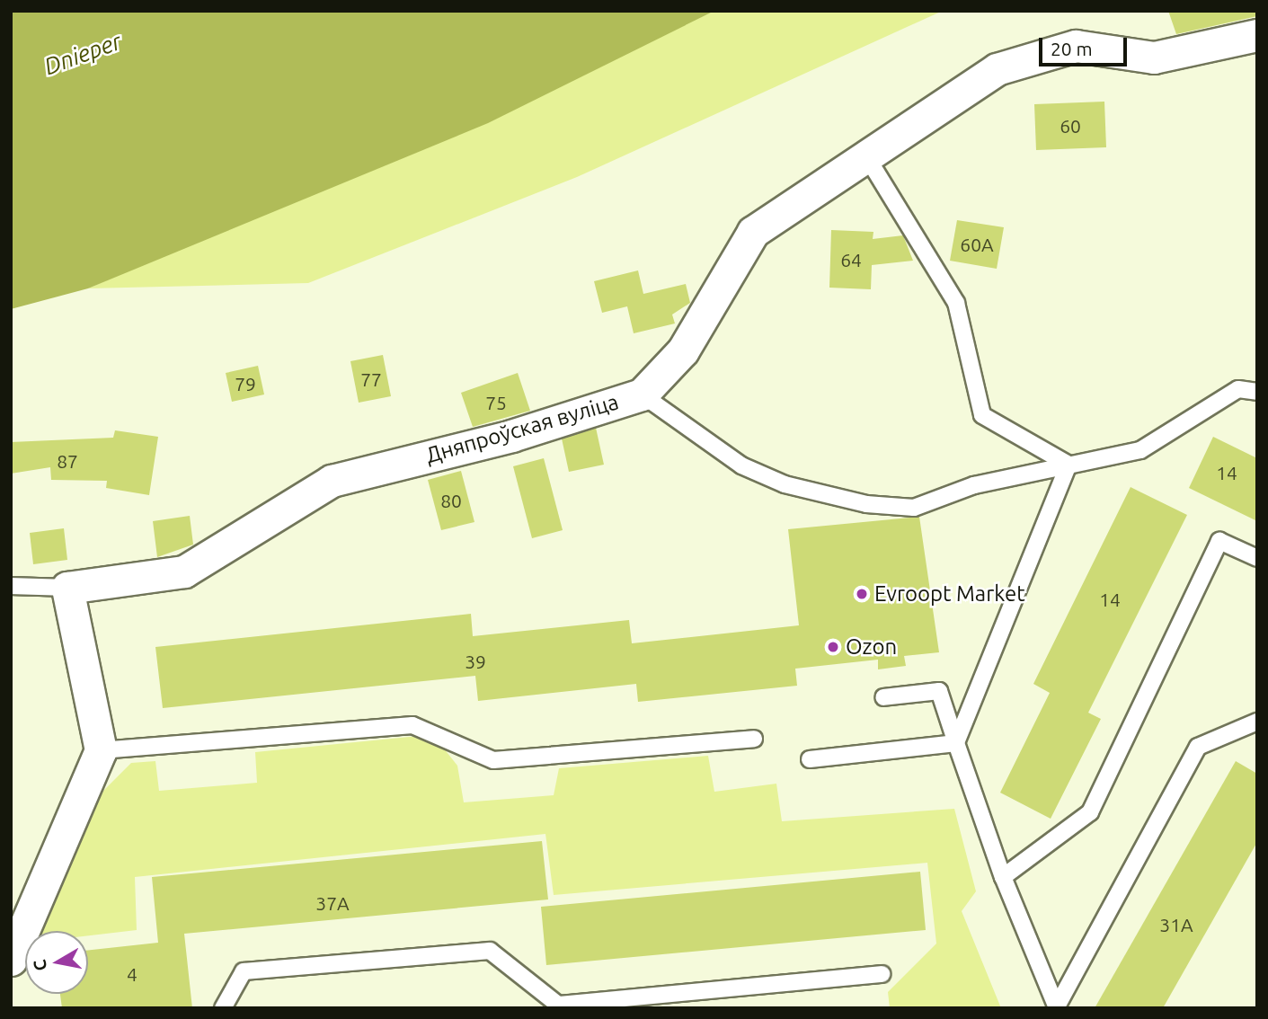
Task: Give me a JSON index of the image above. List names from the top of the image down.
{
  "streets": {
    "street": ["Дняпроўская вуліца"]
  },
  "water": ["Dnieper"],
  "places": ["Evroopt Market", "Ozon"],
  "house_numbers": [
    "60",
    "60А",
    "64",
    "77",
    "79",
    "75",
    "87",
    "14",
    "80",
    "14",
    "39",
    "37А",
    "31А",
    "4"
  ],
  "scale_bar": "20 m",
  "north": "left"
}
